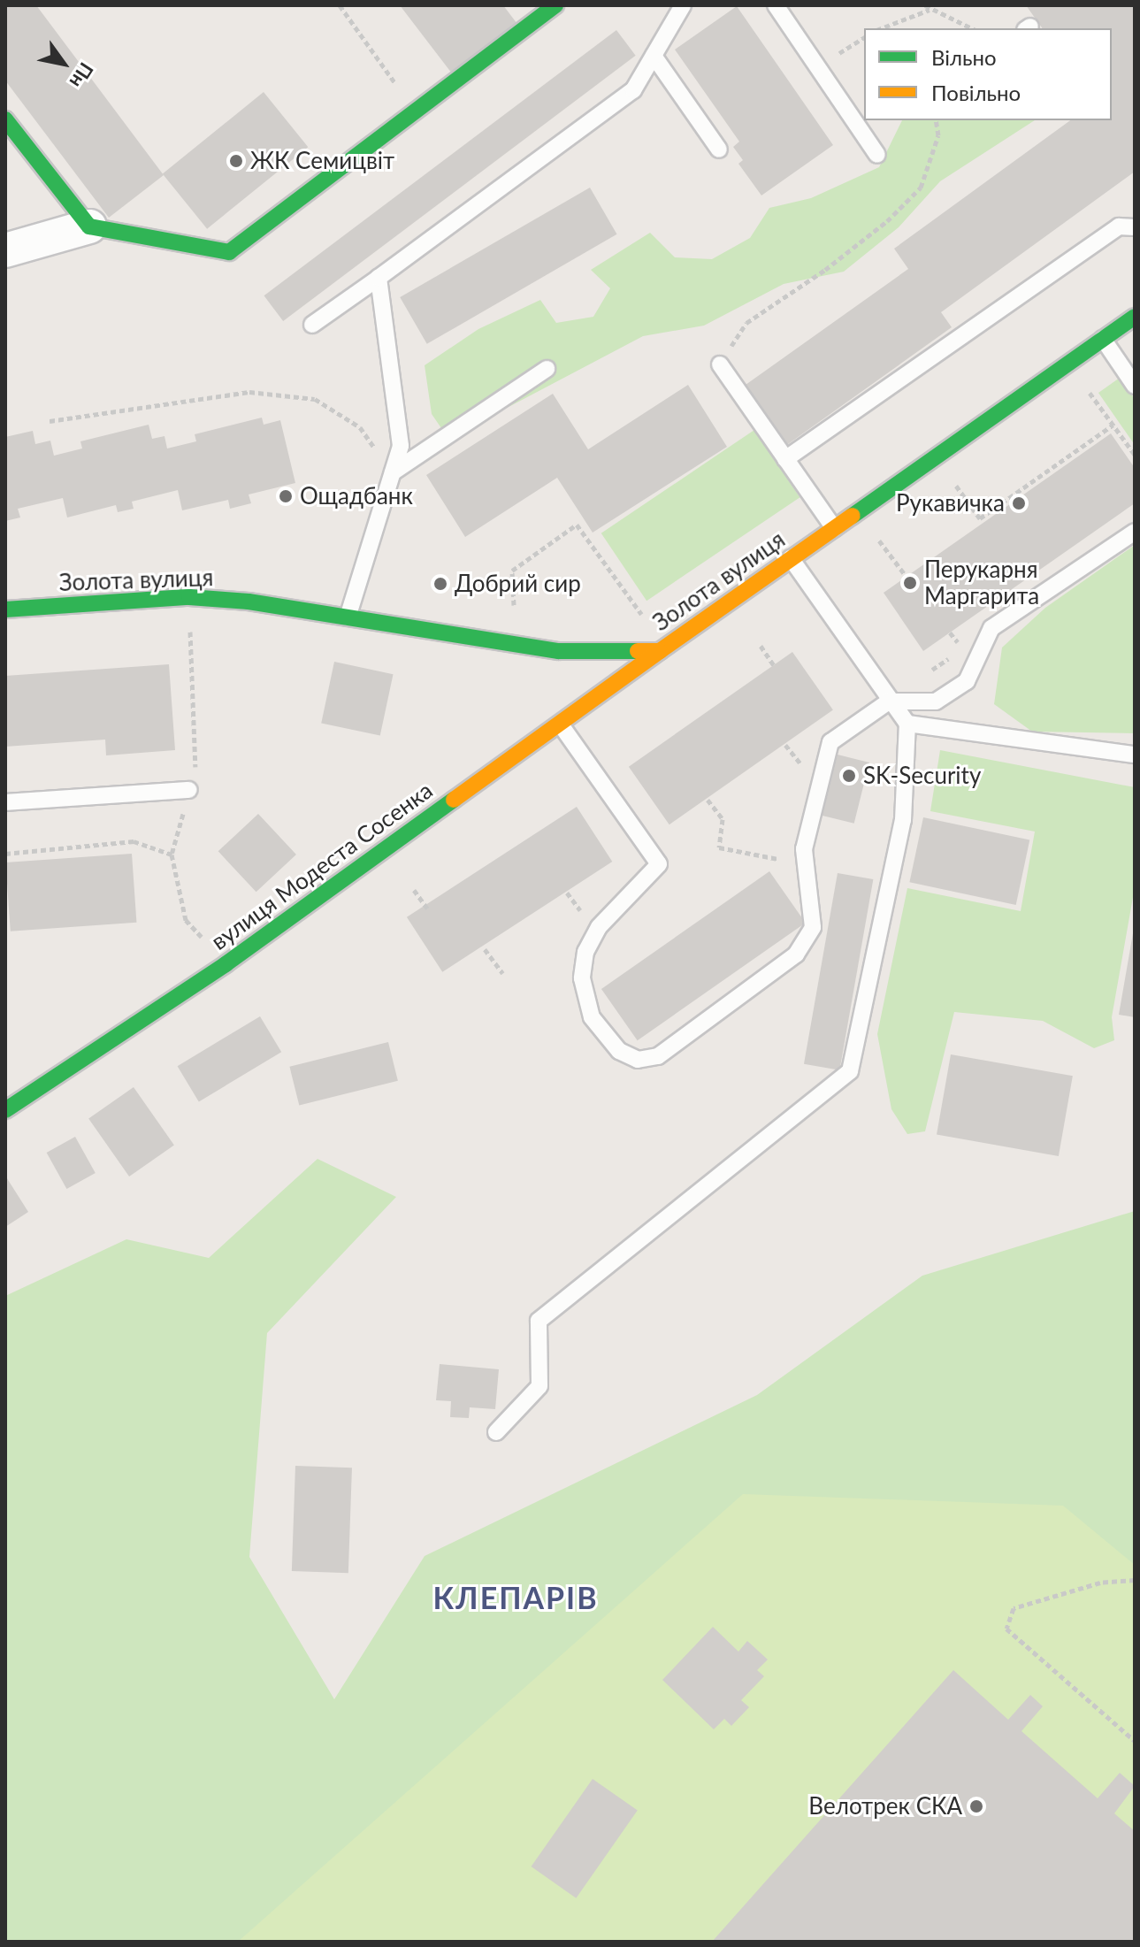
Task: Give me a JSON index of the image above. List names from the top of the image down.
{
  "streets": {
    "street": ["Золота вулиця", "вулиця Модеста Сосенка"]
  },
  "crossings": [
    ["Золота вулиця", "вулиця Модеста Сосенка"]
  ],
  "districts": ["КЛЕПАРІВ"],
  "places": [
    "ЖК Семицвіт",
    "Ощадбанк",
    "Рукавичка",
    "Перукарня Маргарита",
    "Добрий сир",
    "SK-Security",
    "Велотрек СКА"
  ],
  "legend": ["Вільно", "Повільно"],
  "north": "bottom right"
}
